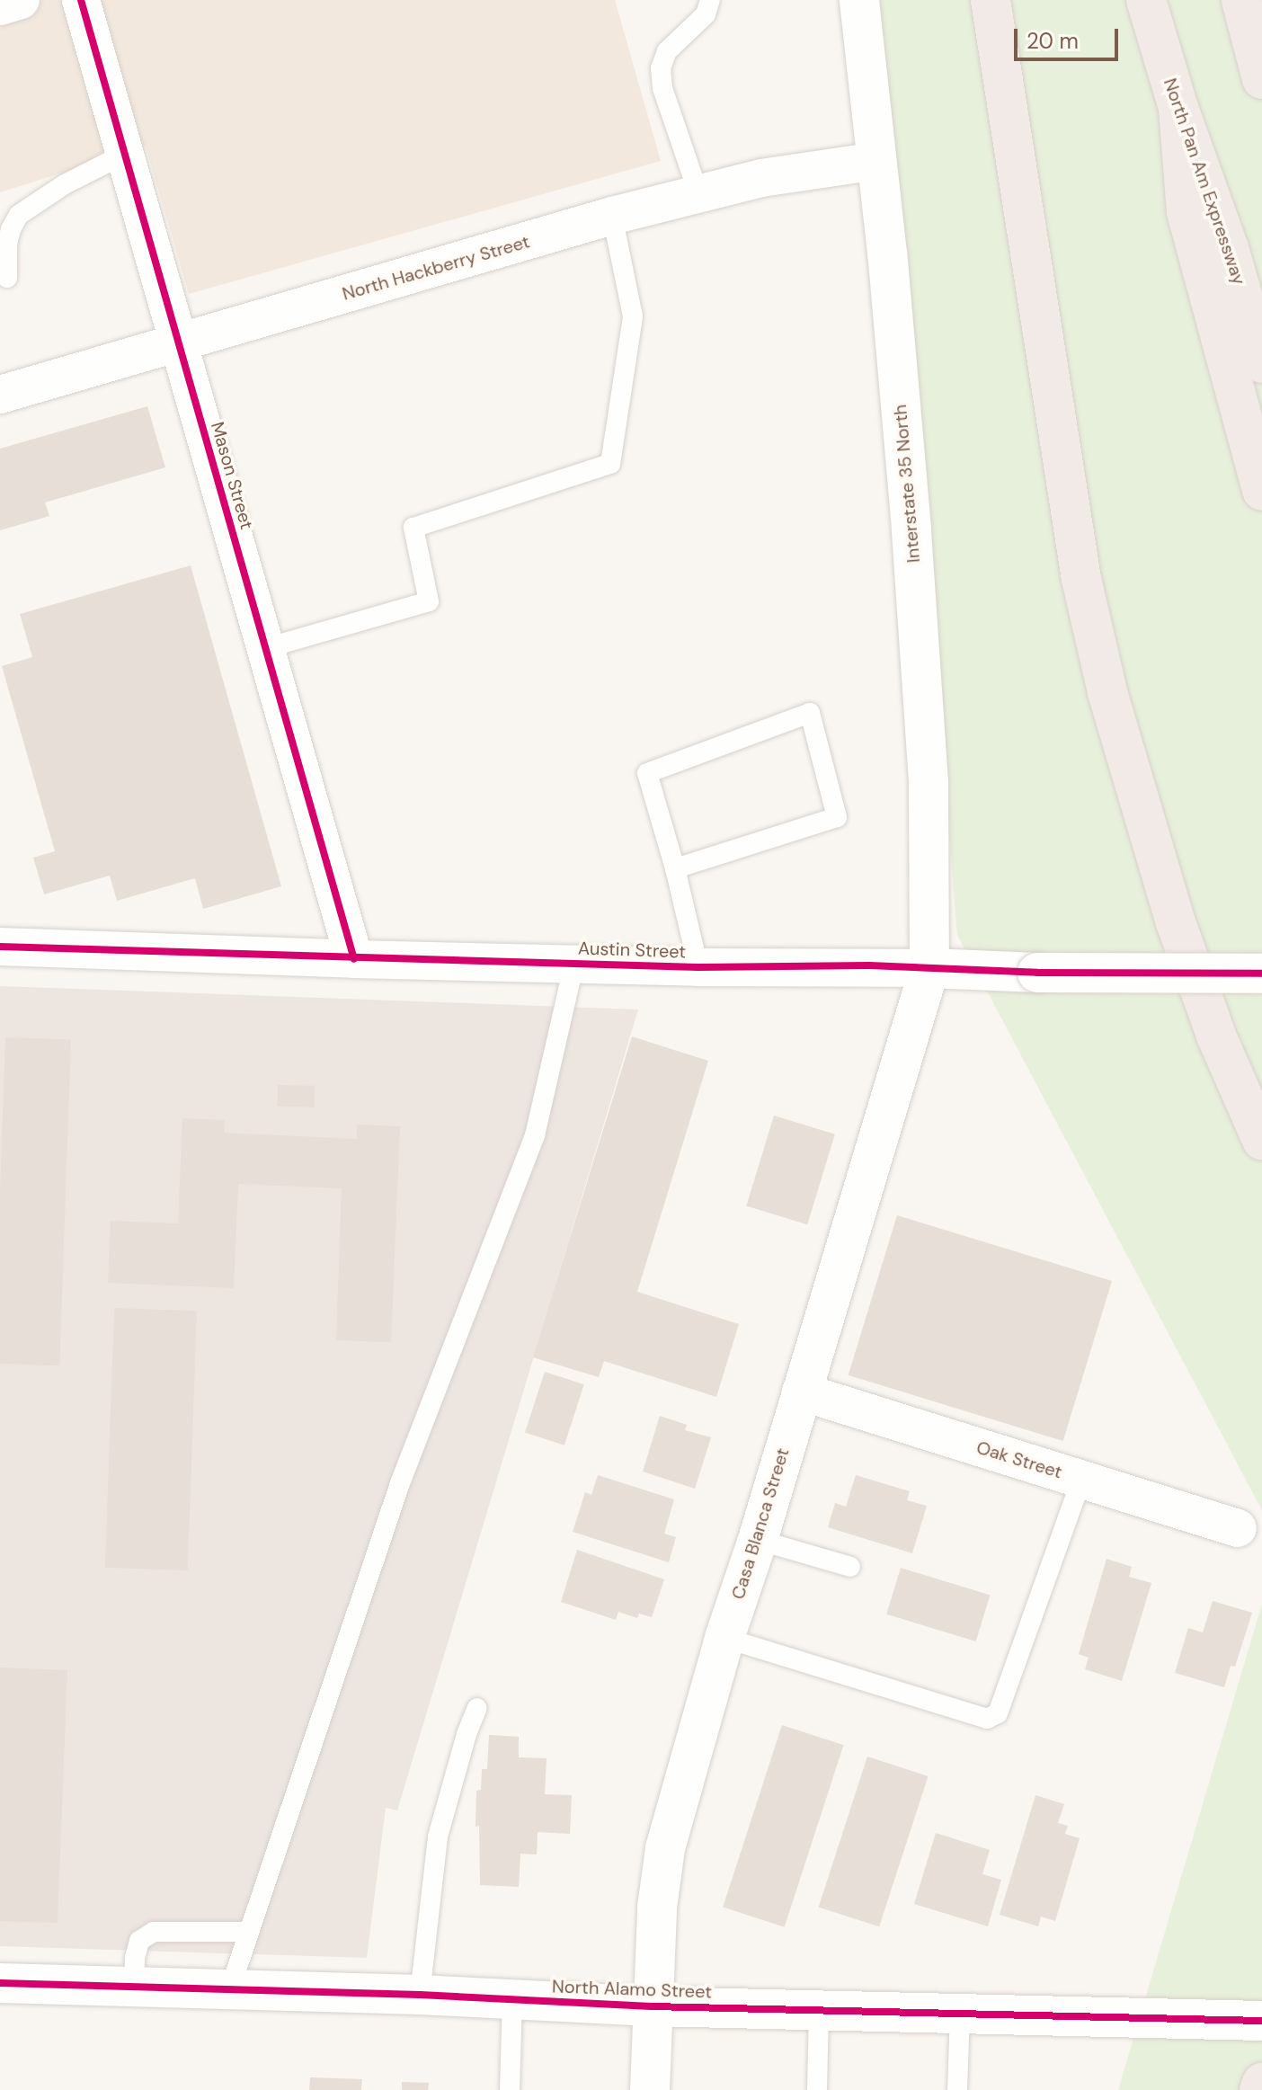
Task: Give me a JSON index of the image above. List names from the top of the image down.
{
  "streets": {
    "highway": ["North Pan Am Expressway"],
    "main road": [
      "Interstate 35 North",
      "Austin Street",
      "Casa Blanca Street",
      "North Alamo Street"
    ],
    "street": ["North Hackberry Street", "Mason Street", "Oak Street"]
  },
  "crossings": [
    ["North Hackberry Street", "Mason Street"],
    ["North Hackberry Street", "Interstate 35 North"],
    ["Mason Street", "Austin Street"],
    ["Interstate 35 North", "Austin Street"],
    ["Interstate 35 North", "Casa Blanca Street"],
    ["Austin Street", "Casa Blanca Street"],
    ["Oak Street", "Casa Blanca Street"],
    ["Casa Blanca Street", "North Alamo Street"]
  ],
  "scale_bar": "20 m"
}
